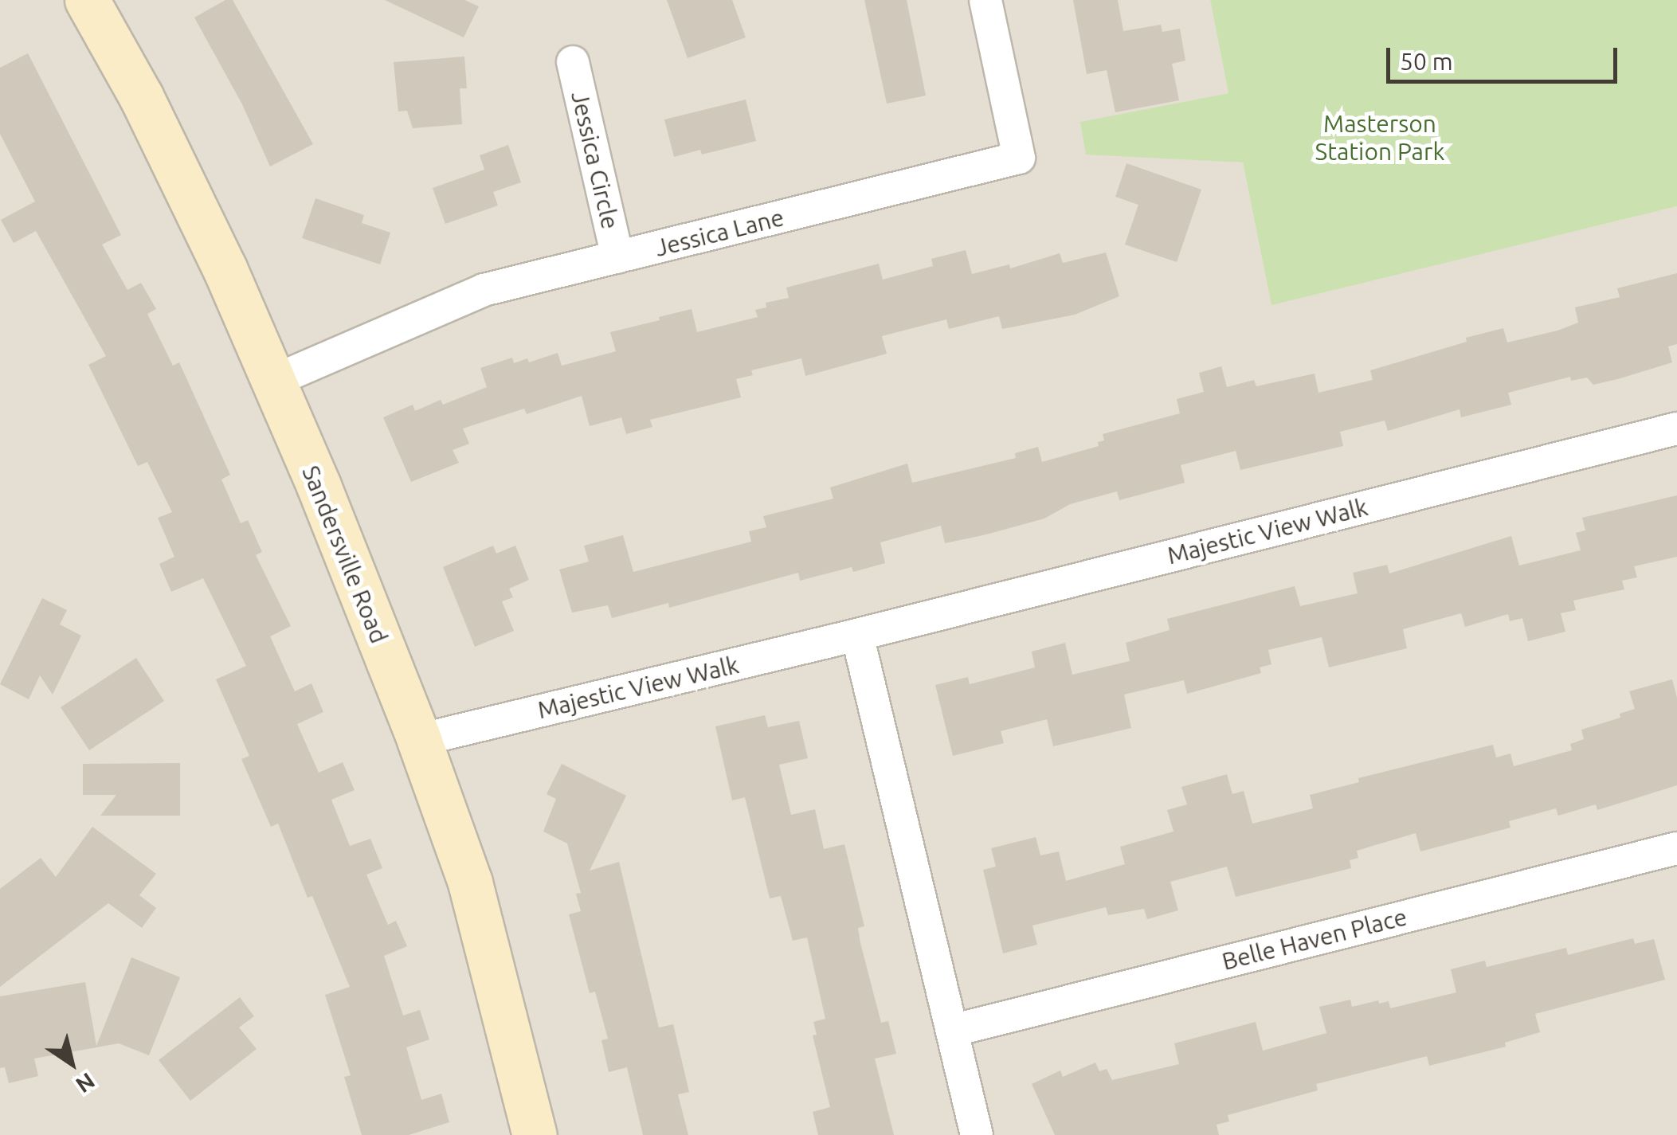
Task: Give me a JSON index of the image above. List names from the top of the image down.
{
  "streets": {
    "street": [
      "Jessica Circle",
      "Jessica Lane",
      "Majestic View Walk",
      "Sandersville Road",
      "Belle Haven Place"
    ]
  },
  "crossings": [
    ["Jessica Circle", "Jessica Lane"],
    ["Jessica Lane", "Sandersville Road"],
    ["Majestic View Walk", "Sandersville Road"]
  ],
  "parks": ["Masterson Station Park"],
  "scale_bar": "50 m",
  "north": "bottom right"
}
